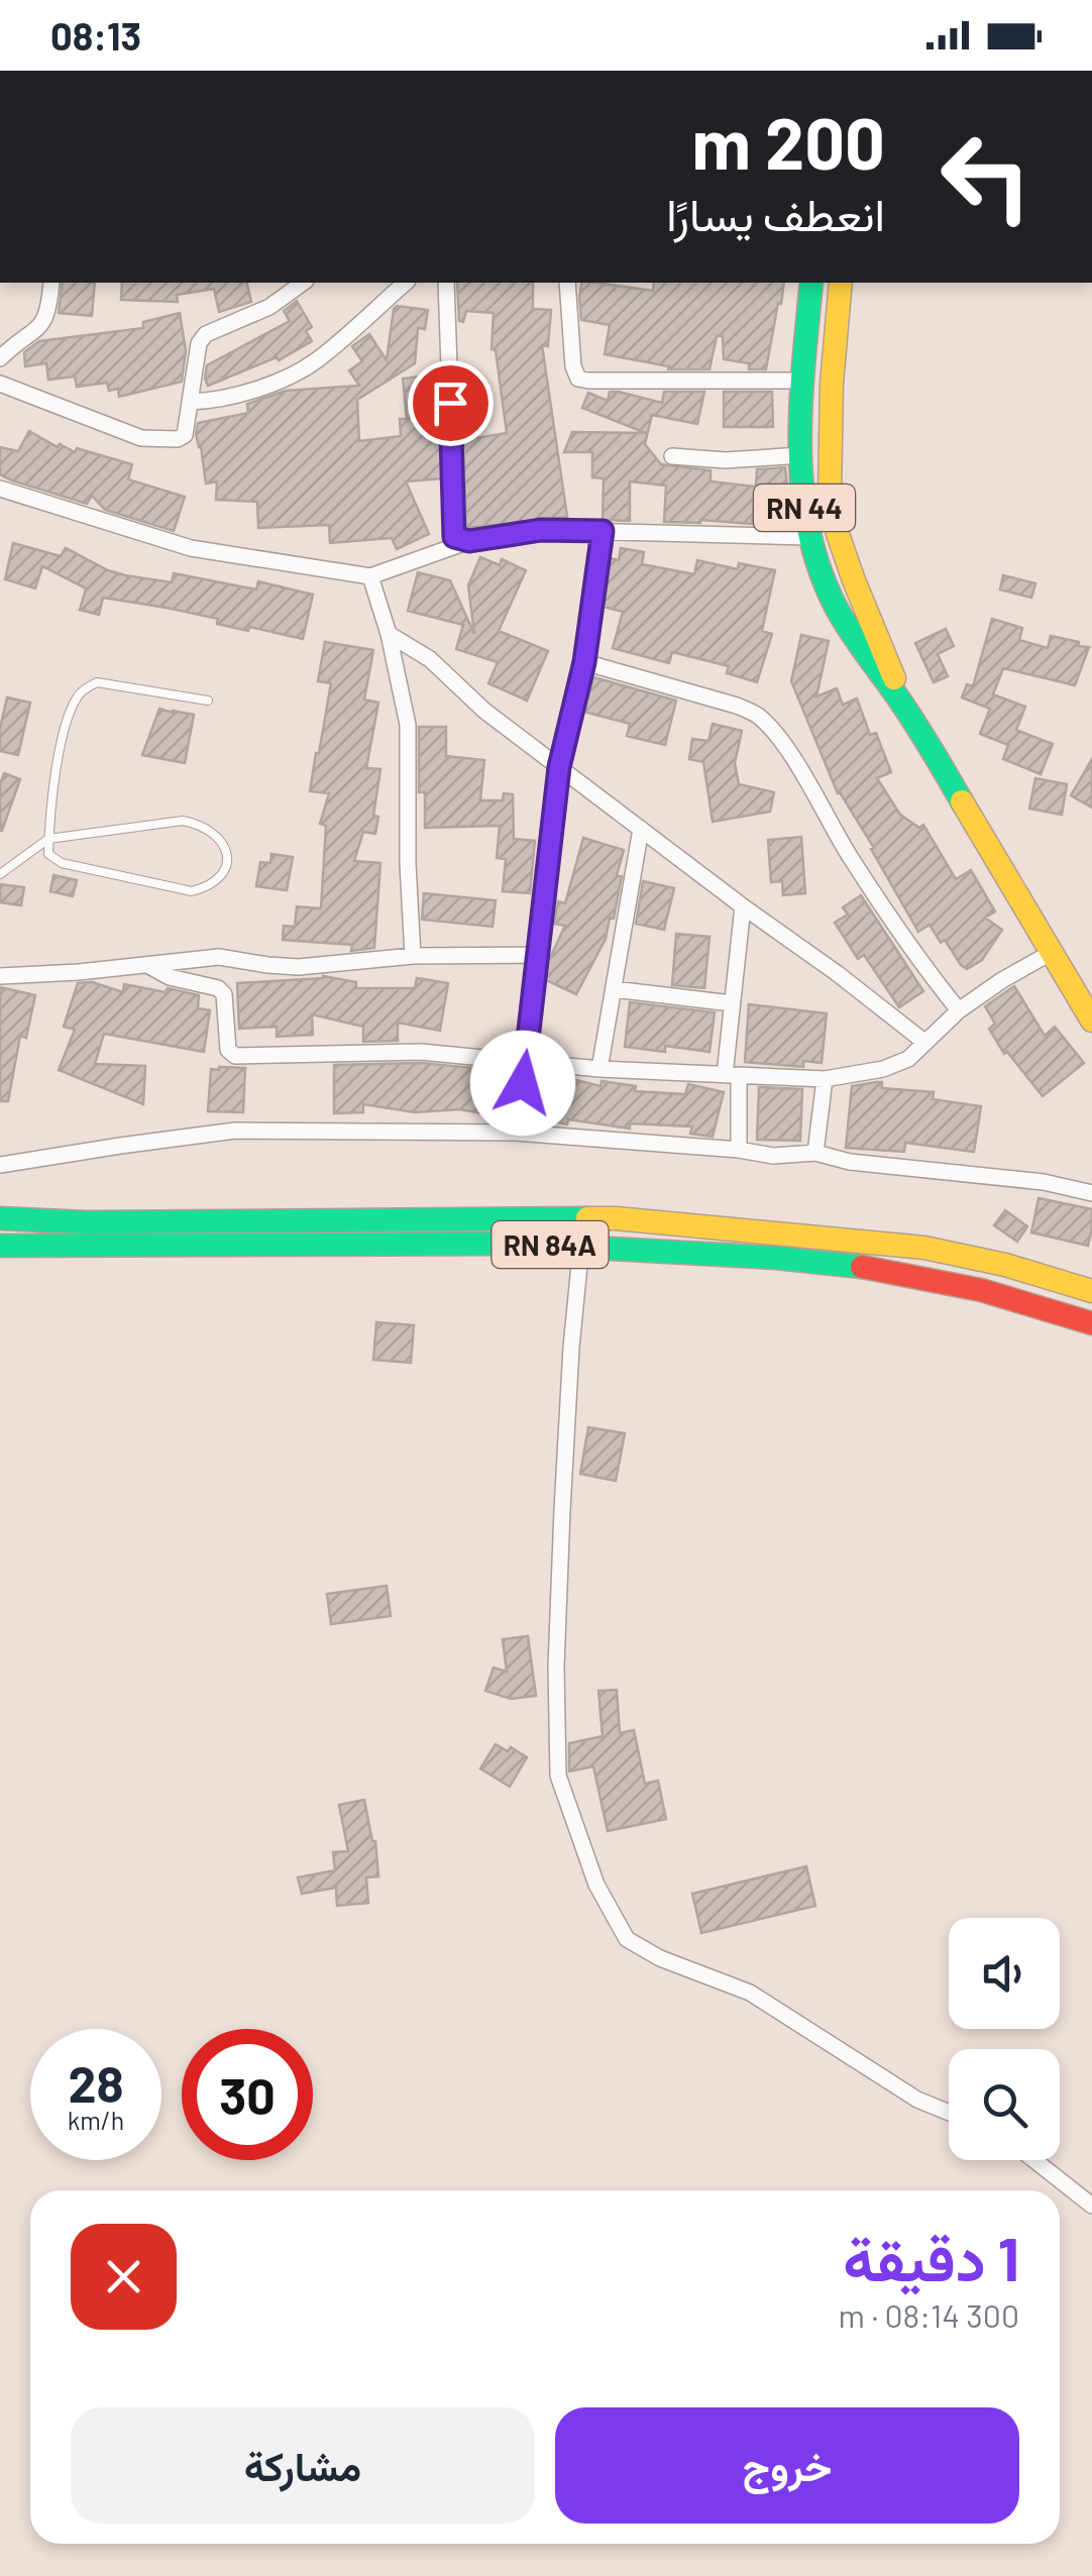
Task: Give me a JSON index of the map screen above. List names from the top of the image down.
{
  "streets": {
    "main road": ["RN 44", "RN 84A"]
  },
  "page": {
    "status": "08:13",
    "turn": ["200 m", "انعطف يسارًا"],
    "speed": "28 km/h",
    "limit": "30",
    "heading": ["1 دقيقة", "300 m · 08:14"],
    "buttons": ["خروج", "مشاركة"]
  }
}
